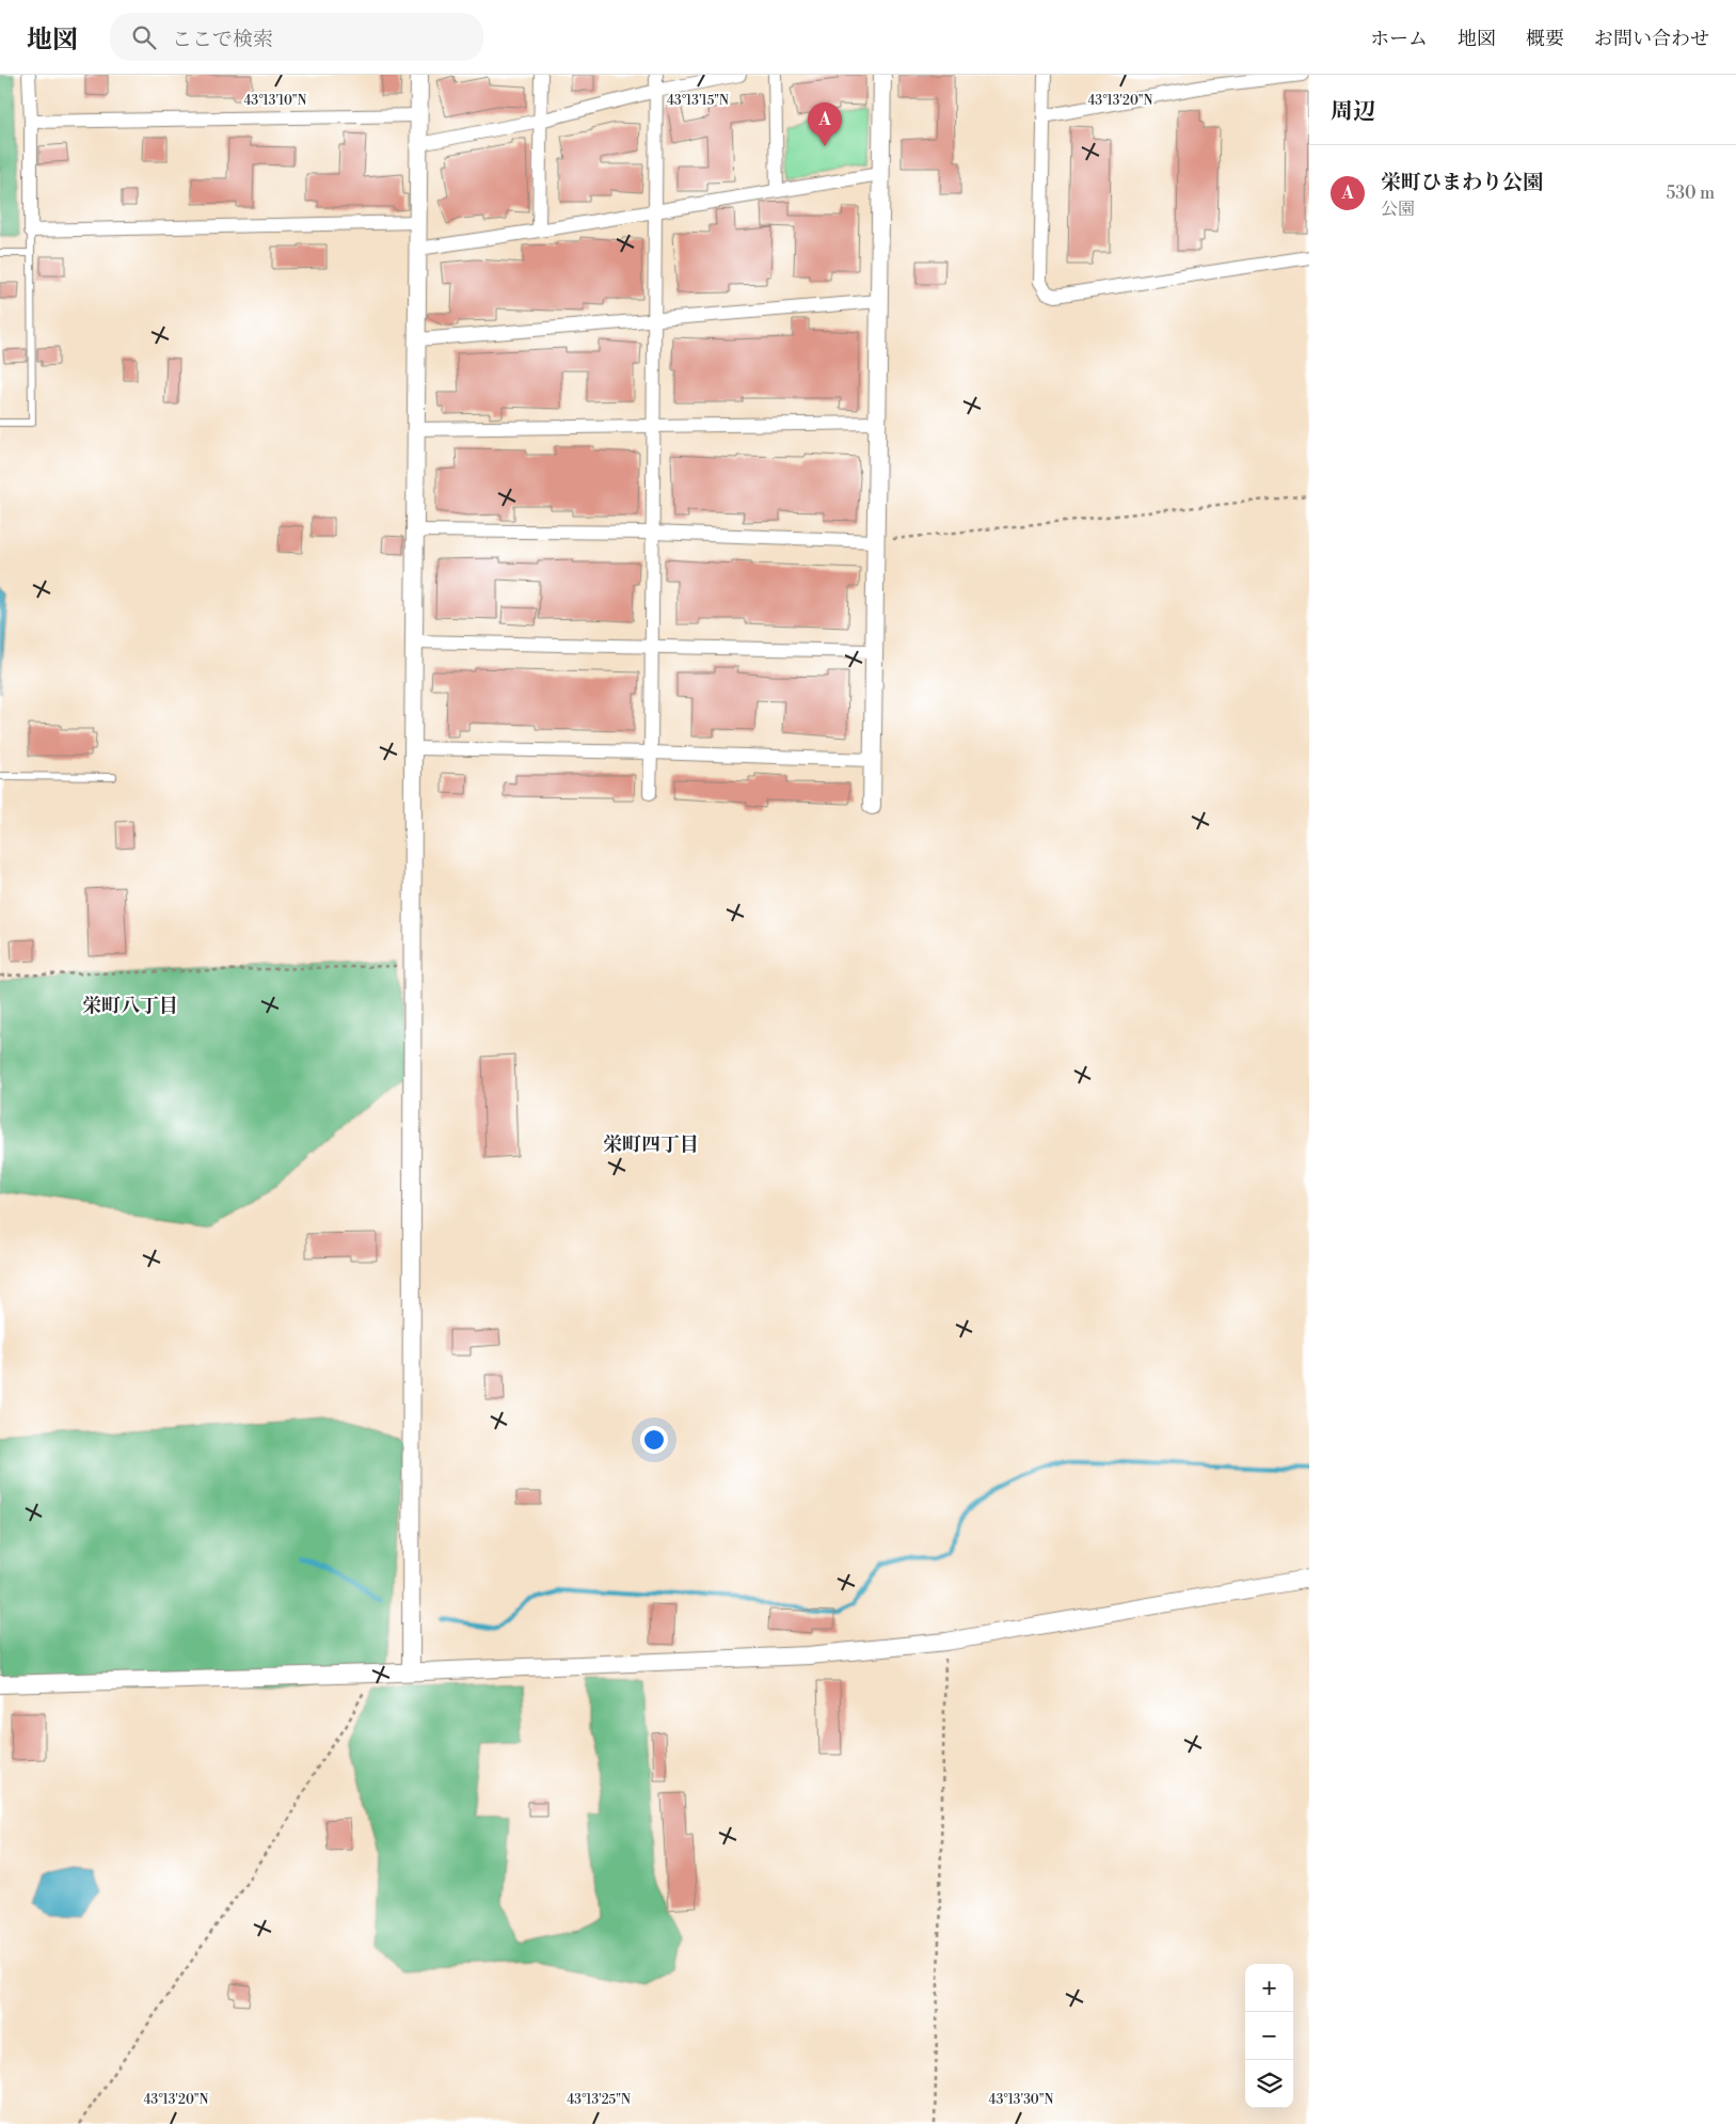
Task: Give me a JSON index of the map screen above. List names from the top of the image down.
{
  "districts": ["栄町八丁目", "栄町四丁目"],
  "page": {
    "header": "地図",
    "search": "ここで検索",
    "nav": [
      "ホーム",
      "地図",
      "概要",
      "お問い合わせ"
    ],
    "heading": "周辺",
    "pins": "A",
    "list": [
      {
        "mark": "A",
        "name": "栄町ひまわり公園",
        "note": "公園",
        "value": "530 m"
      }
    ],
    "map_buttons": ["+", "−"]
  },
  "coordinates": [
    "43°13'10\"N",
    "43°13'15\"N",
    "43°13'20\"N",
    "43°13'25\"N",
    "43°13'30\"N"
  ]
}
